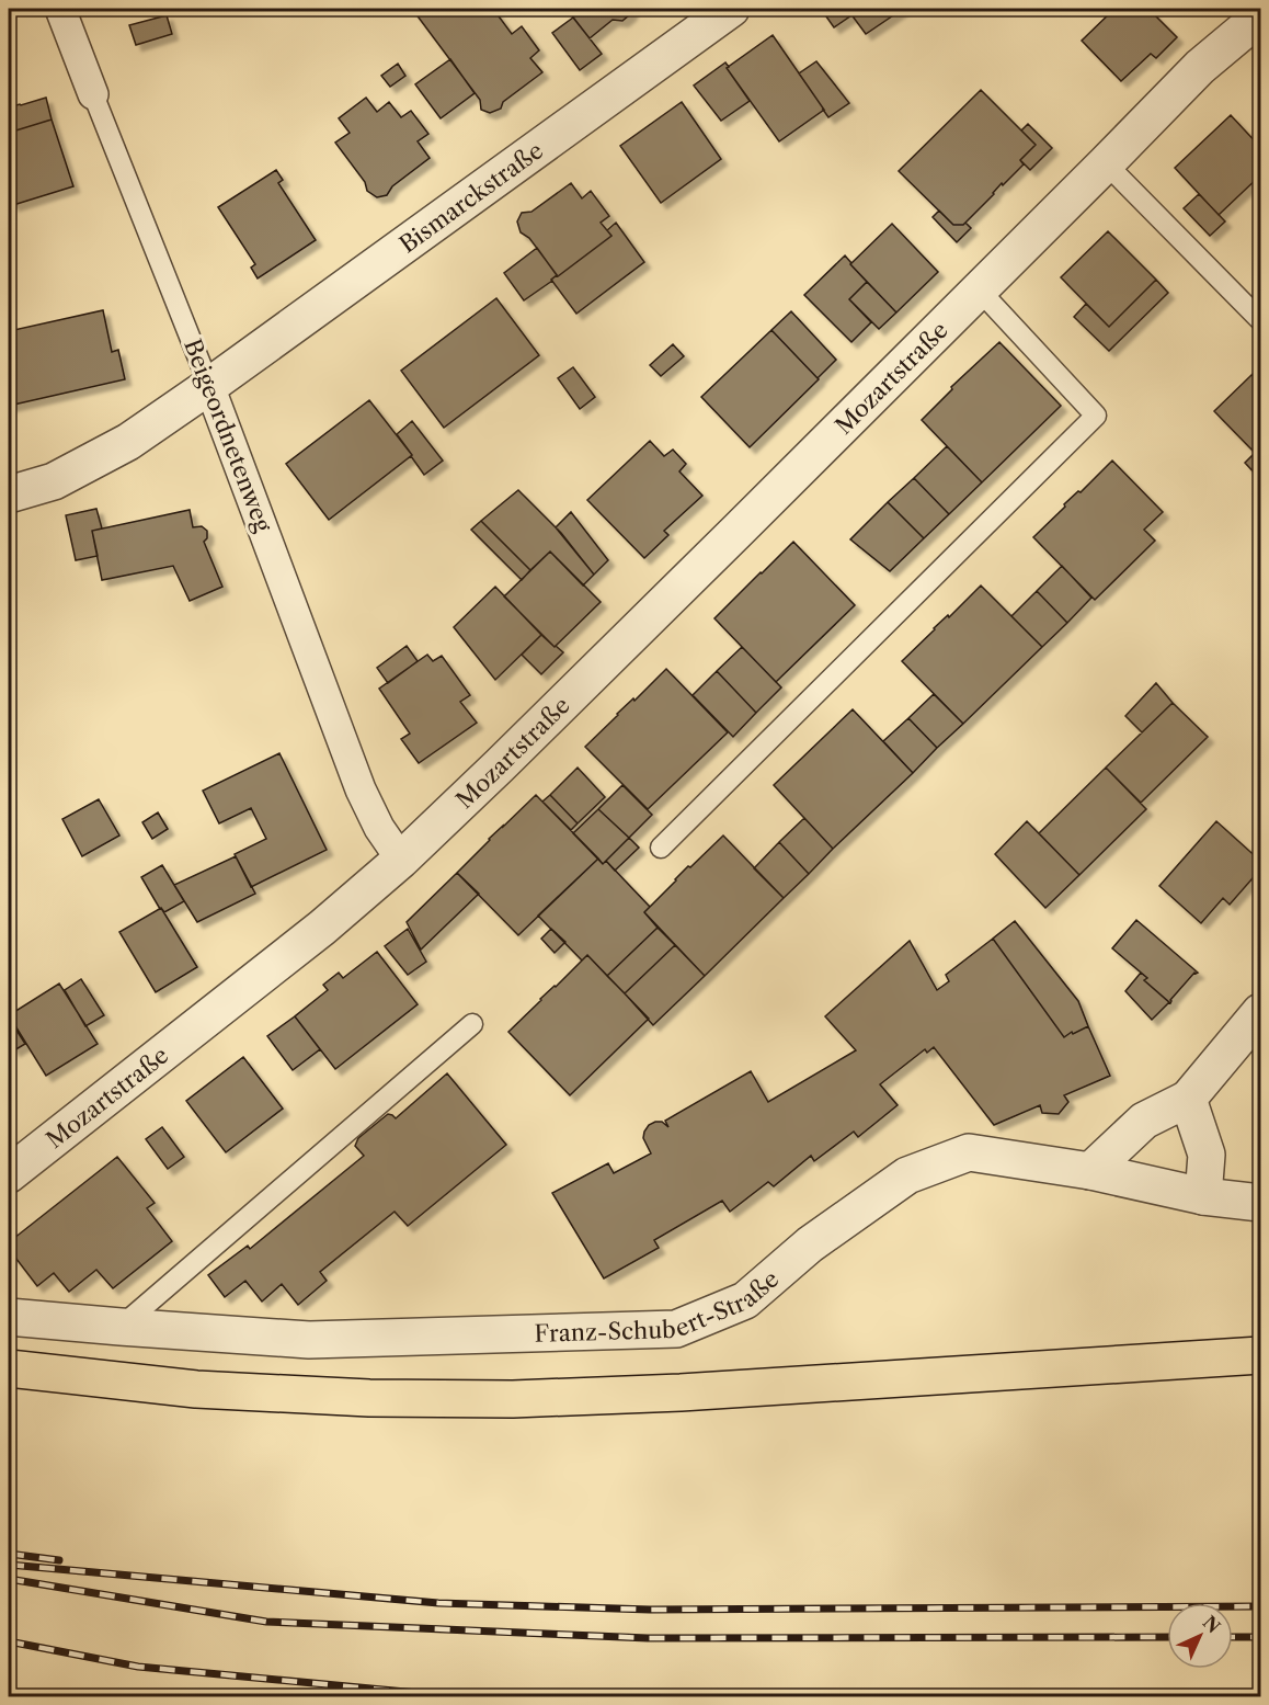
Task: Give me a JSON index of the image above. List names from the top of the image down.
{
  "streets": {
    "street": [
      "Bismarckstraße",
      "Mozartstraße",
      "Beigeordnetenweg",
      "Franz-Schubert-Straße"
    ]
  },
  "crossings": [
    ["Bismarckstraße", "Beigeordnetenweg"],
    ["Mozartstraße", "Beigeordnetenweg"]
  ],
  "north": "top right"
}
